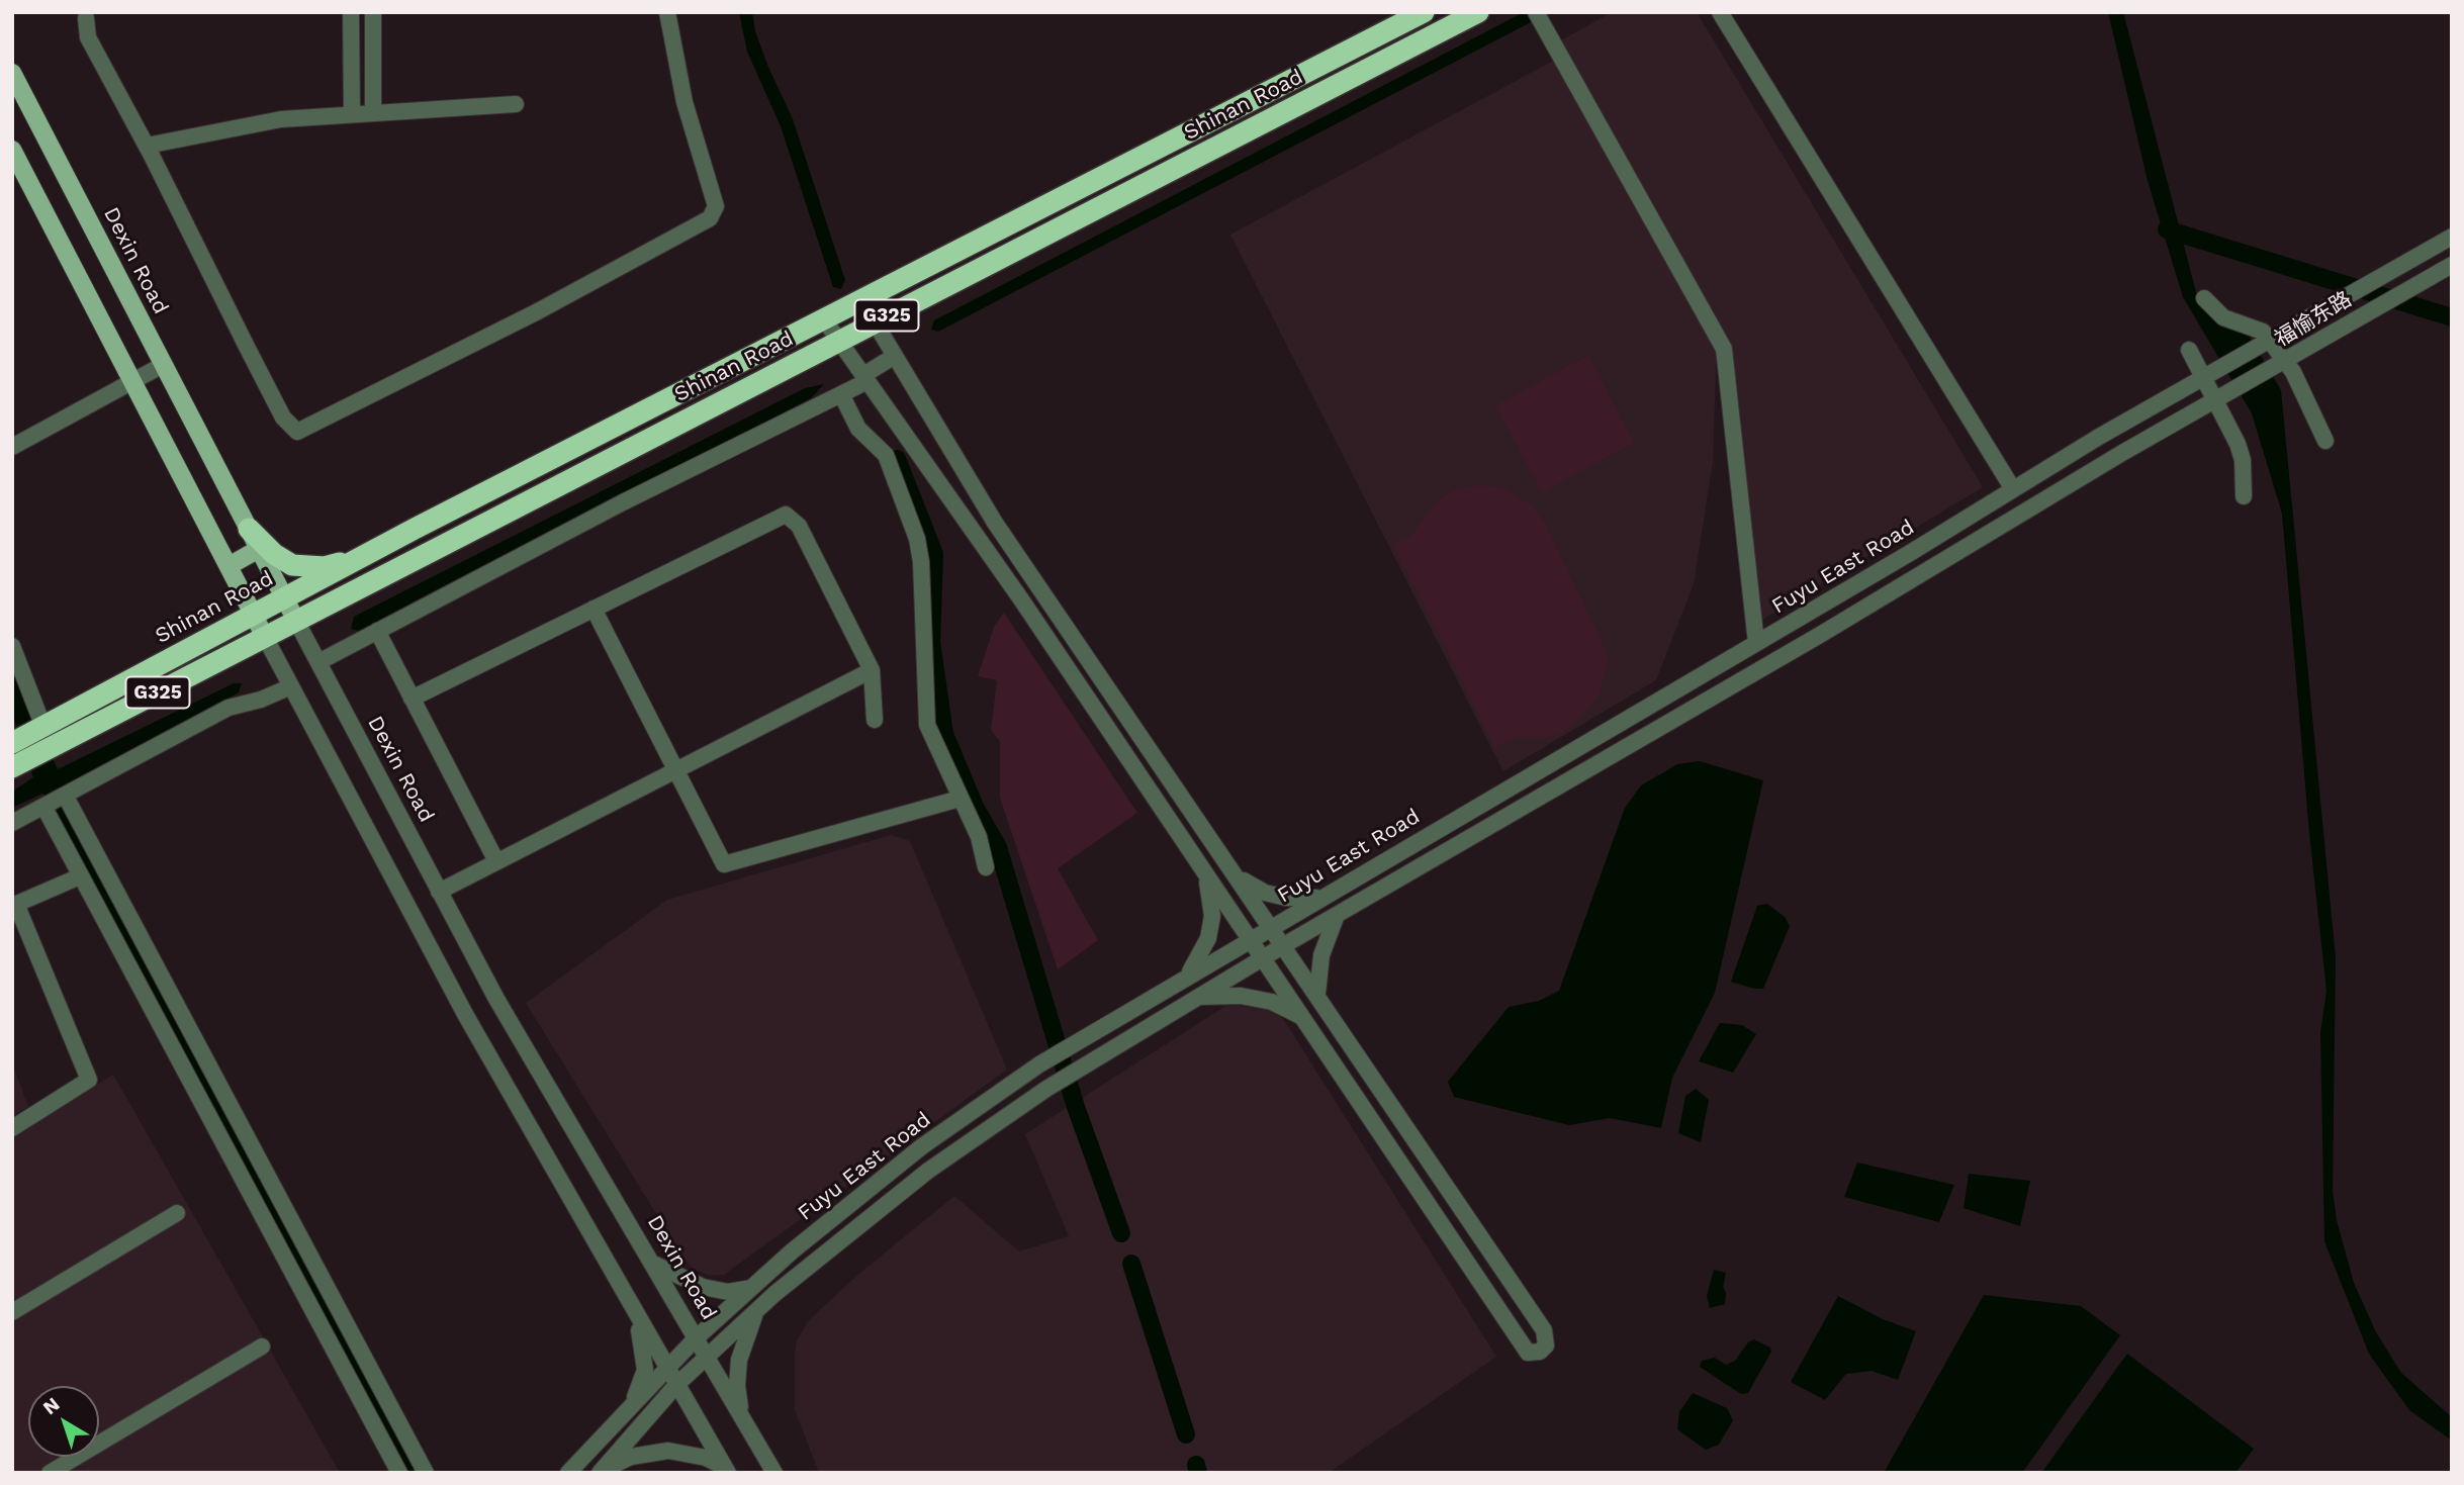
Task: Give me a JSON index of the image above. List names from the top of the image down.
{
  "streets": {
    "highway": ["Shinan Road", "G325"],
    "main road": ["Dexin Road"],
    "street": ["福愉东路", "Fuyu East Road"]
  },
  "crossings": [
    ["Shinan Road", "Dexin Road"],
    ["Dexin Road", "Fuyu East Road"],
    ["福愉东路", "Fuyu East Road"]
  ],
  "north": "top left"
}
